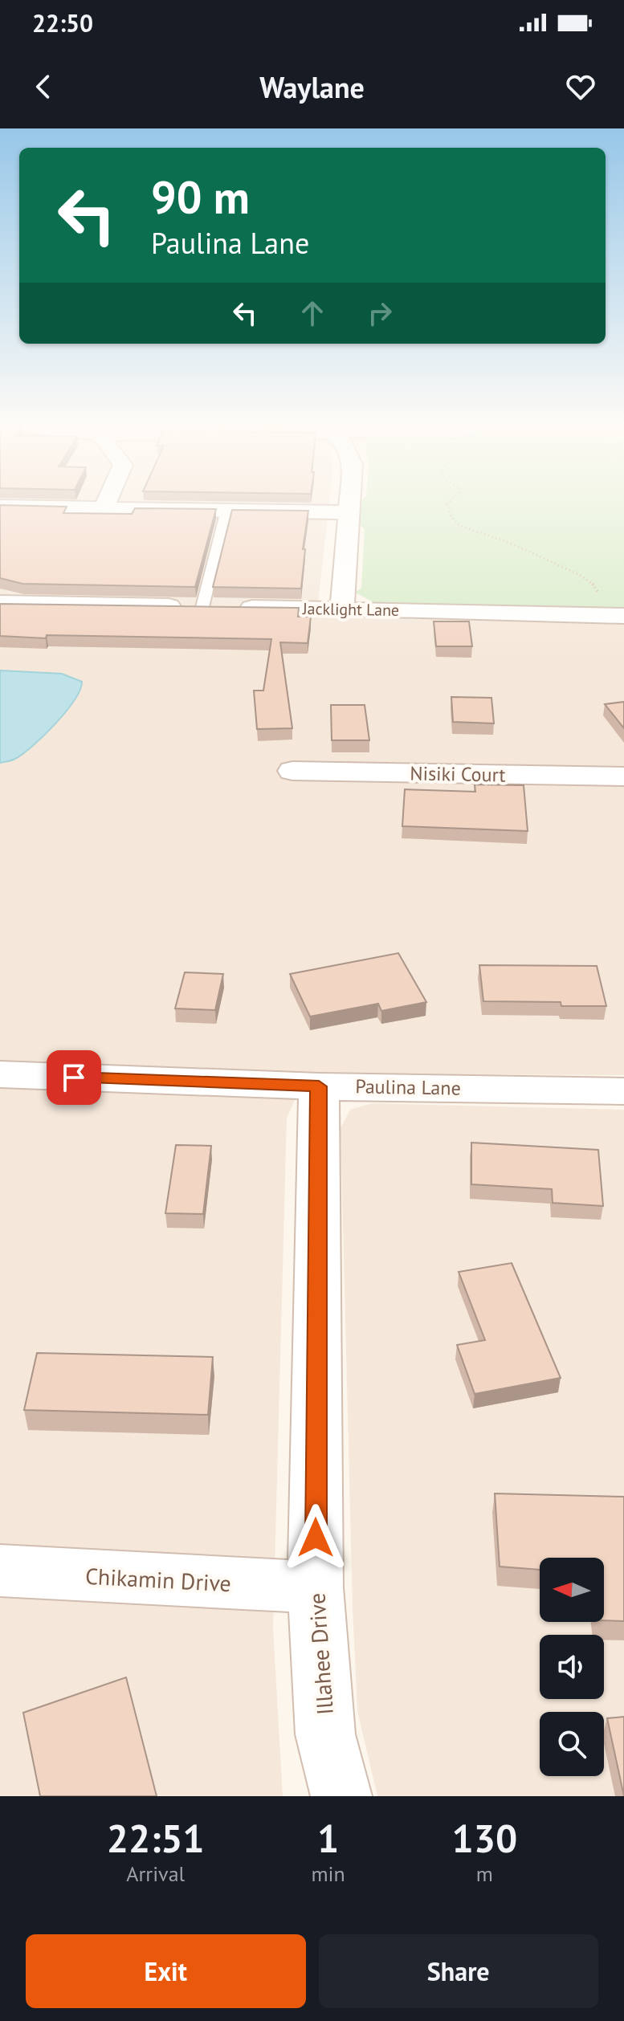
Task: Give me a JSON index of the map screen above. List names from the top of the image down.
{
  "streets": {
    "street": [
      "Jacklight Lane",
      "Nisiki Court",
      "Paulina Lane",
      "Chikamin Drive",
      "Illahee Drive"
    ]
  },
  "crossings": [
    ["Paulina Lane", "Illahee Drive"],
    ["Chikamin Drive", "Illahee Drive"]
  ],
  "north": "left",
  "page": {
    "status": "22:50",
    "header": "Waylane",
    "turn": ["90 m", "Paulina Lane"],
    "eta": [
      "22:51",
      "Arrival",
      "1",
      "min",
      "130",
      "m"
    ],
    "buttons": ["Exit", "Share"]
  }
}
